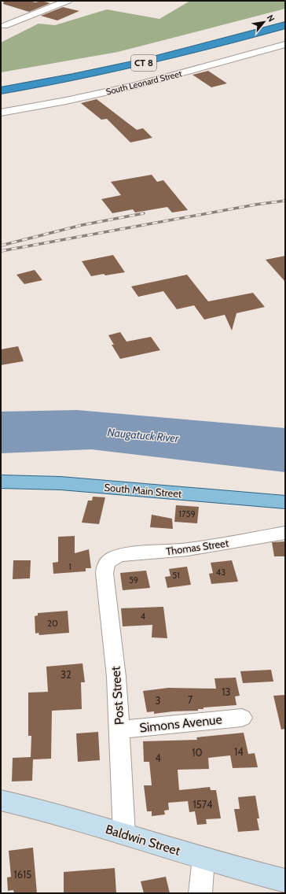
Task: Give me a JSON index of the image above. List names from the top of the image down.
{
  "streets": {
    "highway": ["CT 8"],
    "main road": ["South Main Street", "Baldwin Street"],
    "street": [
      "South Leonard Street",
      "Thomas Street",
      "Post Street",
      "Simons Avenue"
    ]
  },
  "crossings": [
    ["Thomas Street", "Post Street"],
    ["Post Street", "Simons Avenue"],
    ["Post Street", "Baldwin Street"]
  ],
  "water": ["Naugatuck River"],
  "house_numbers": [
    "1759",
    "1",
    "43",
    "51",
    "59",
    "4",
    "20",
    "32",
    "13",
    "7",
    "3",
    "14",
    "10",
    "4",
    "1574",
    "1615"
  ],
  "north": "top right"
}
